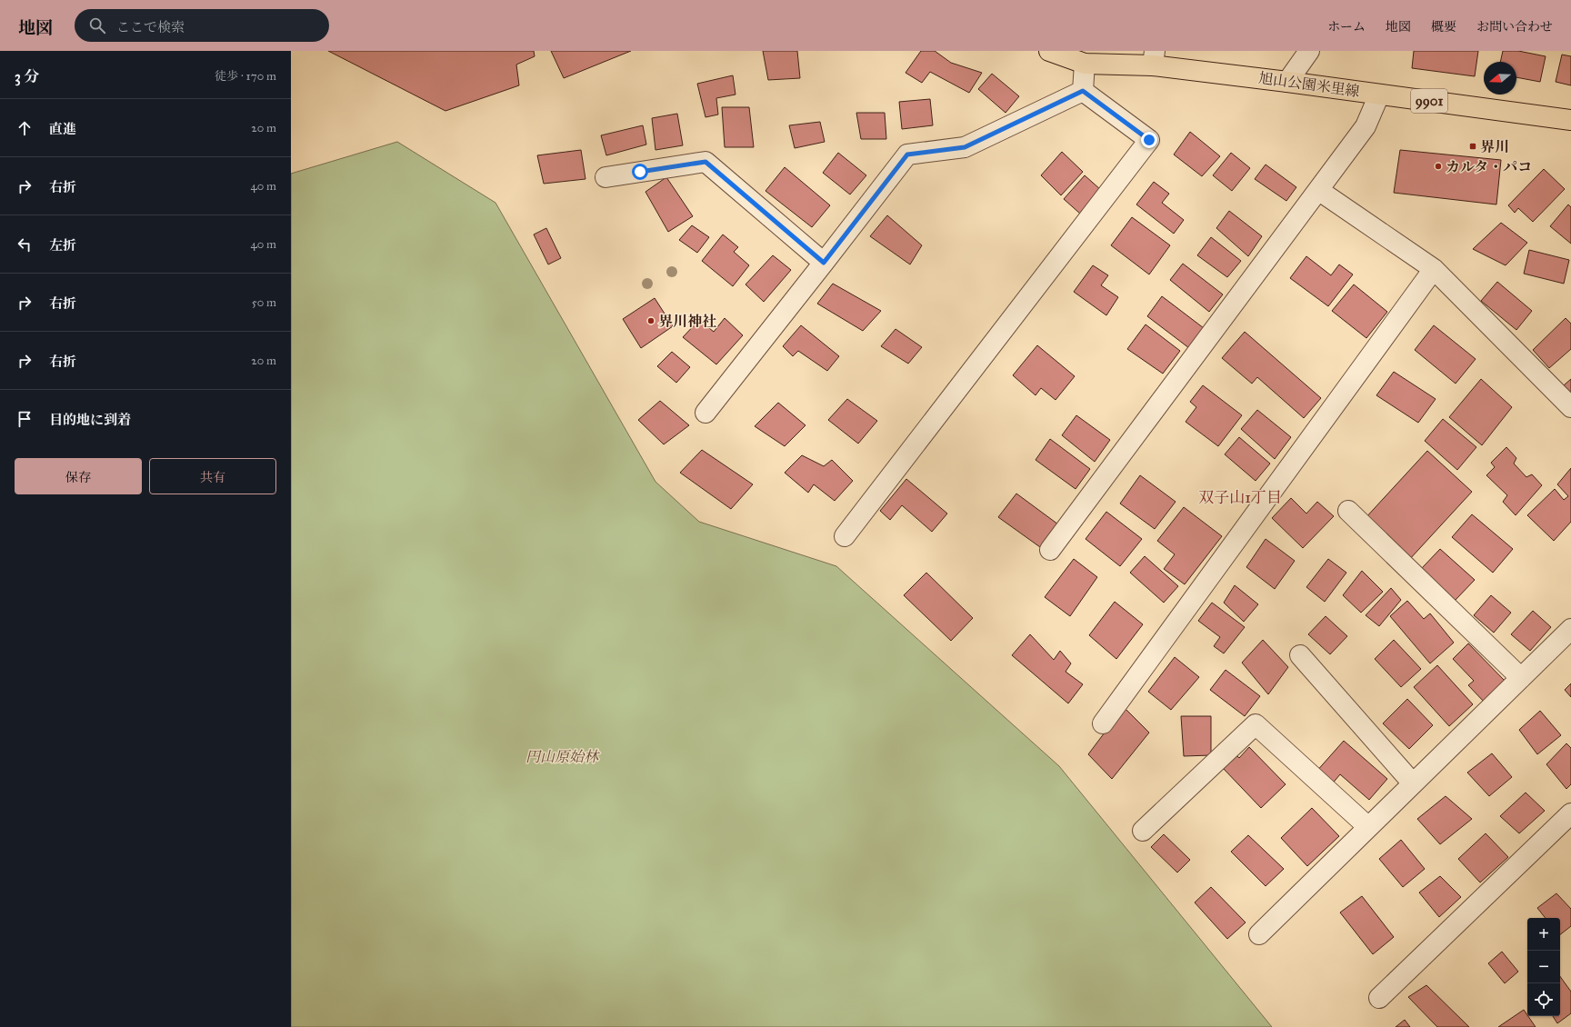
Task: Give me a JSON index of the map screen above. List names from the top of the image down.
{
  "streets": {
    "main road": ["旭山公園米里線", "9901"]
  },
  "districts": ["双子山1丁目"],
  "parks": ["円山原始林"],
  "places": {
    "transit": ["界川"],
    "other": ["カルタ・パコ", "界川神社"]
  },
  "north": "left",
  "page": {
    "header": "地図",
    "search": "ここで検索",
    "nav": [
      "ホーム",
      "地図",
      "概要",
      "お問い合わせ"
    ],
    "heading": ["3 分", "徒歩 · 170 m"],
    "list": [
      ["直進", "20 m"],
      ["右折", "40 m"],
      ["左折", "40 m"],
      ["右折", "50 m"],
      ["右折", "20 m"],
      "目的地に到着"
    ],
    "buttons": ["保存", "共有"],
    "map_buttons": ["+", "−"]
  }
}
